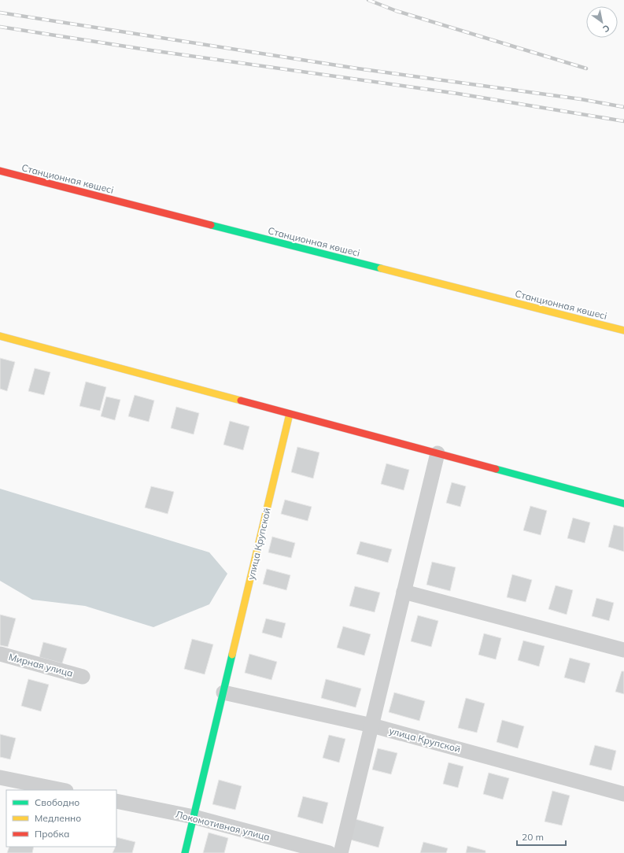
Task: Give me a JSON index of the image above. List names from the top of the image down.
{
  "streets": {
    "street": [
      "Станционная көшесі",
      "улица Крупской",
      "Мирная улица",
      "Локомотивная улица"
    ]
  },
  "crossings": [
    ["улица Крупской", "Локомотивная улица"]
  ],
  "legend": ["Свободно", "Медленно", "Пробка"],
  "scale_bar": "20 m",
  "north": "bottom right"
}
